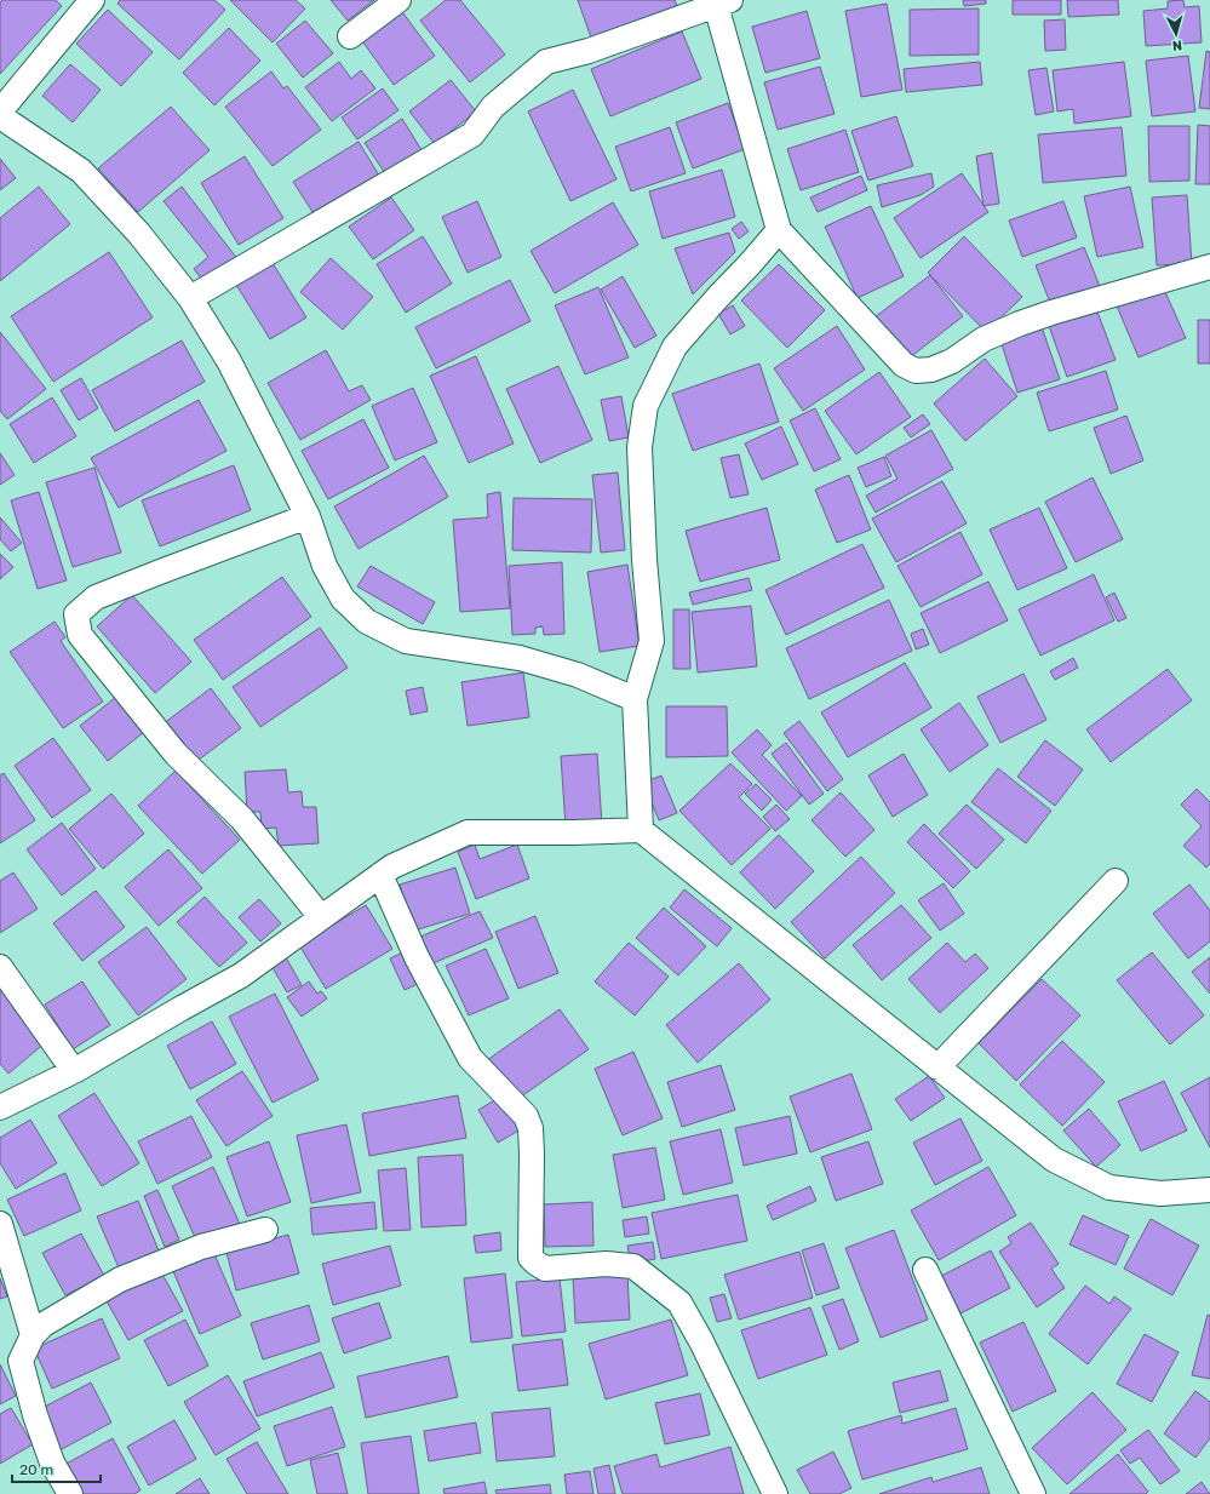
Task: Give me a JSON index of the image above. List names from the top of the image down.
{
  "scale_bar": "20 m",
  "north": "bottom"
}
